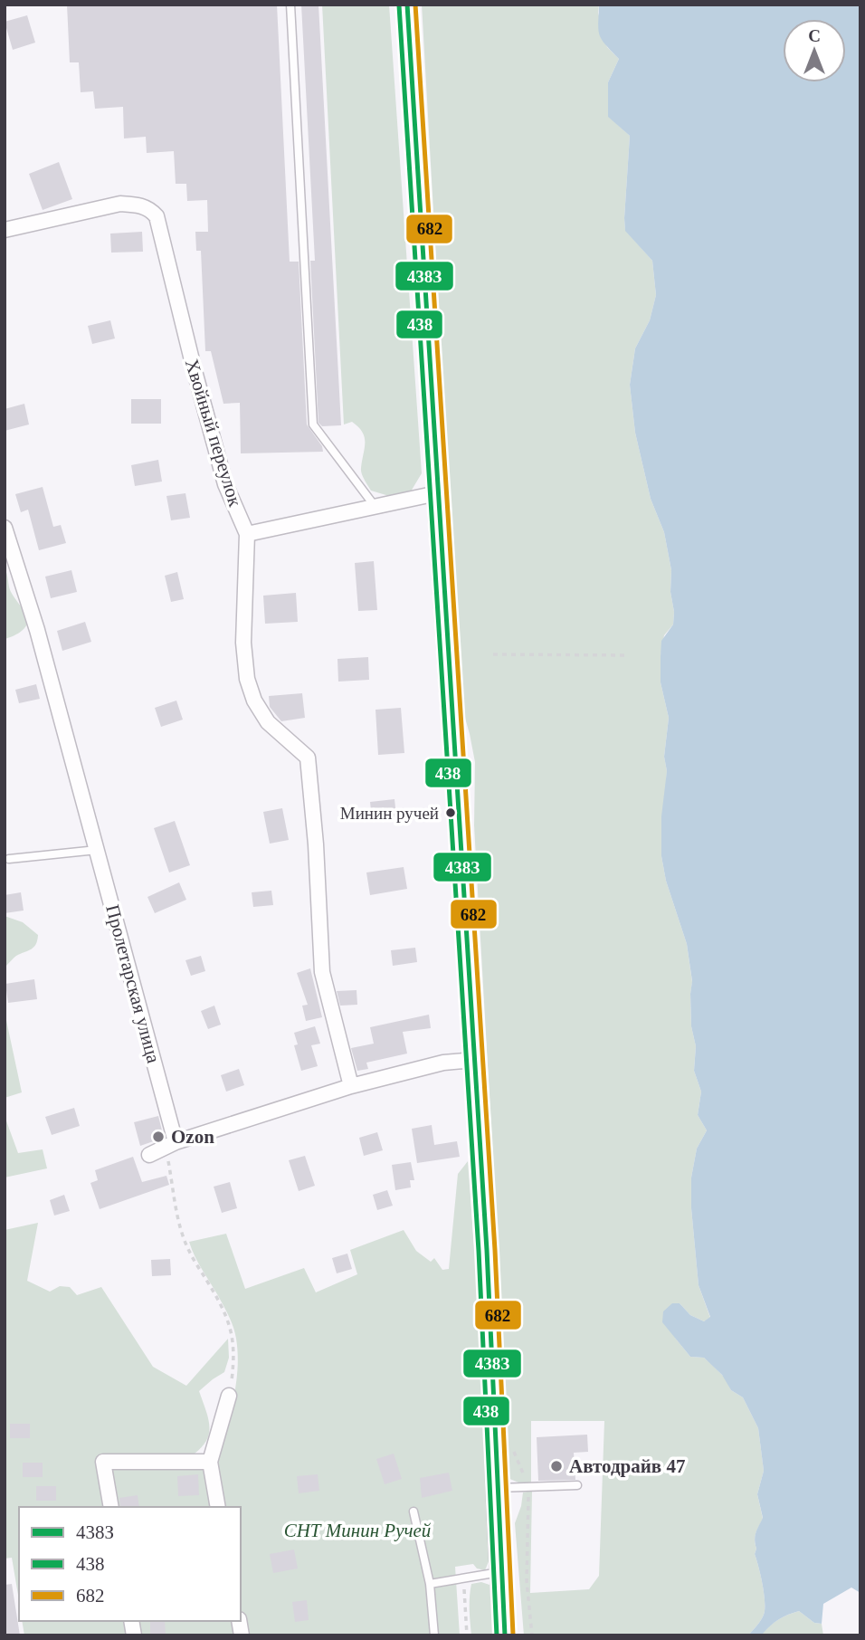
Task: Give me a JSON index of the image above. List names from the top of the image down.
{
  "streets": {
    "street": ["Хвойный переулок", "Пролетарская улица"]
  },
  "parks": ["СНТ Минин Ручей"],
  "places": ["Минин ручей", "Ozon", "Автодрайв 47"],
  "lines": ["transit line 438З", "transit line 682", "transit line 438"],
  "legend": ["438З", "438", "682"],
  "north": "top"
}
